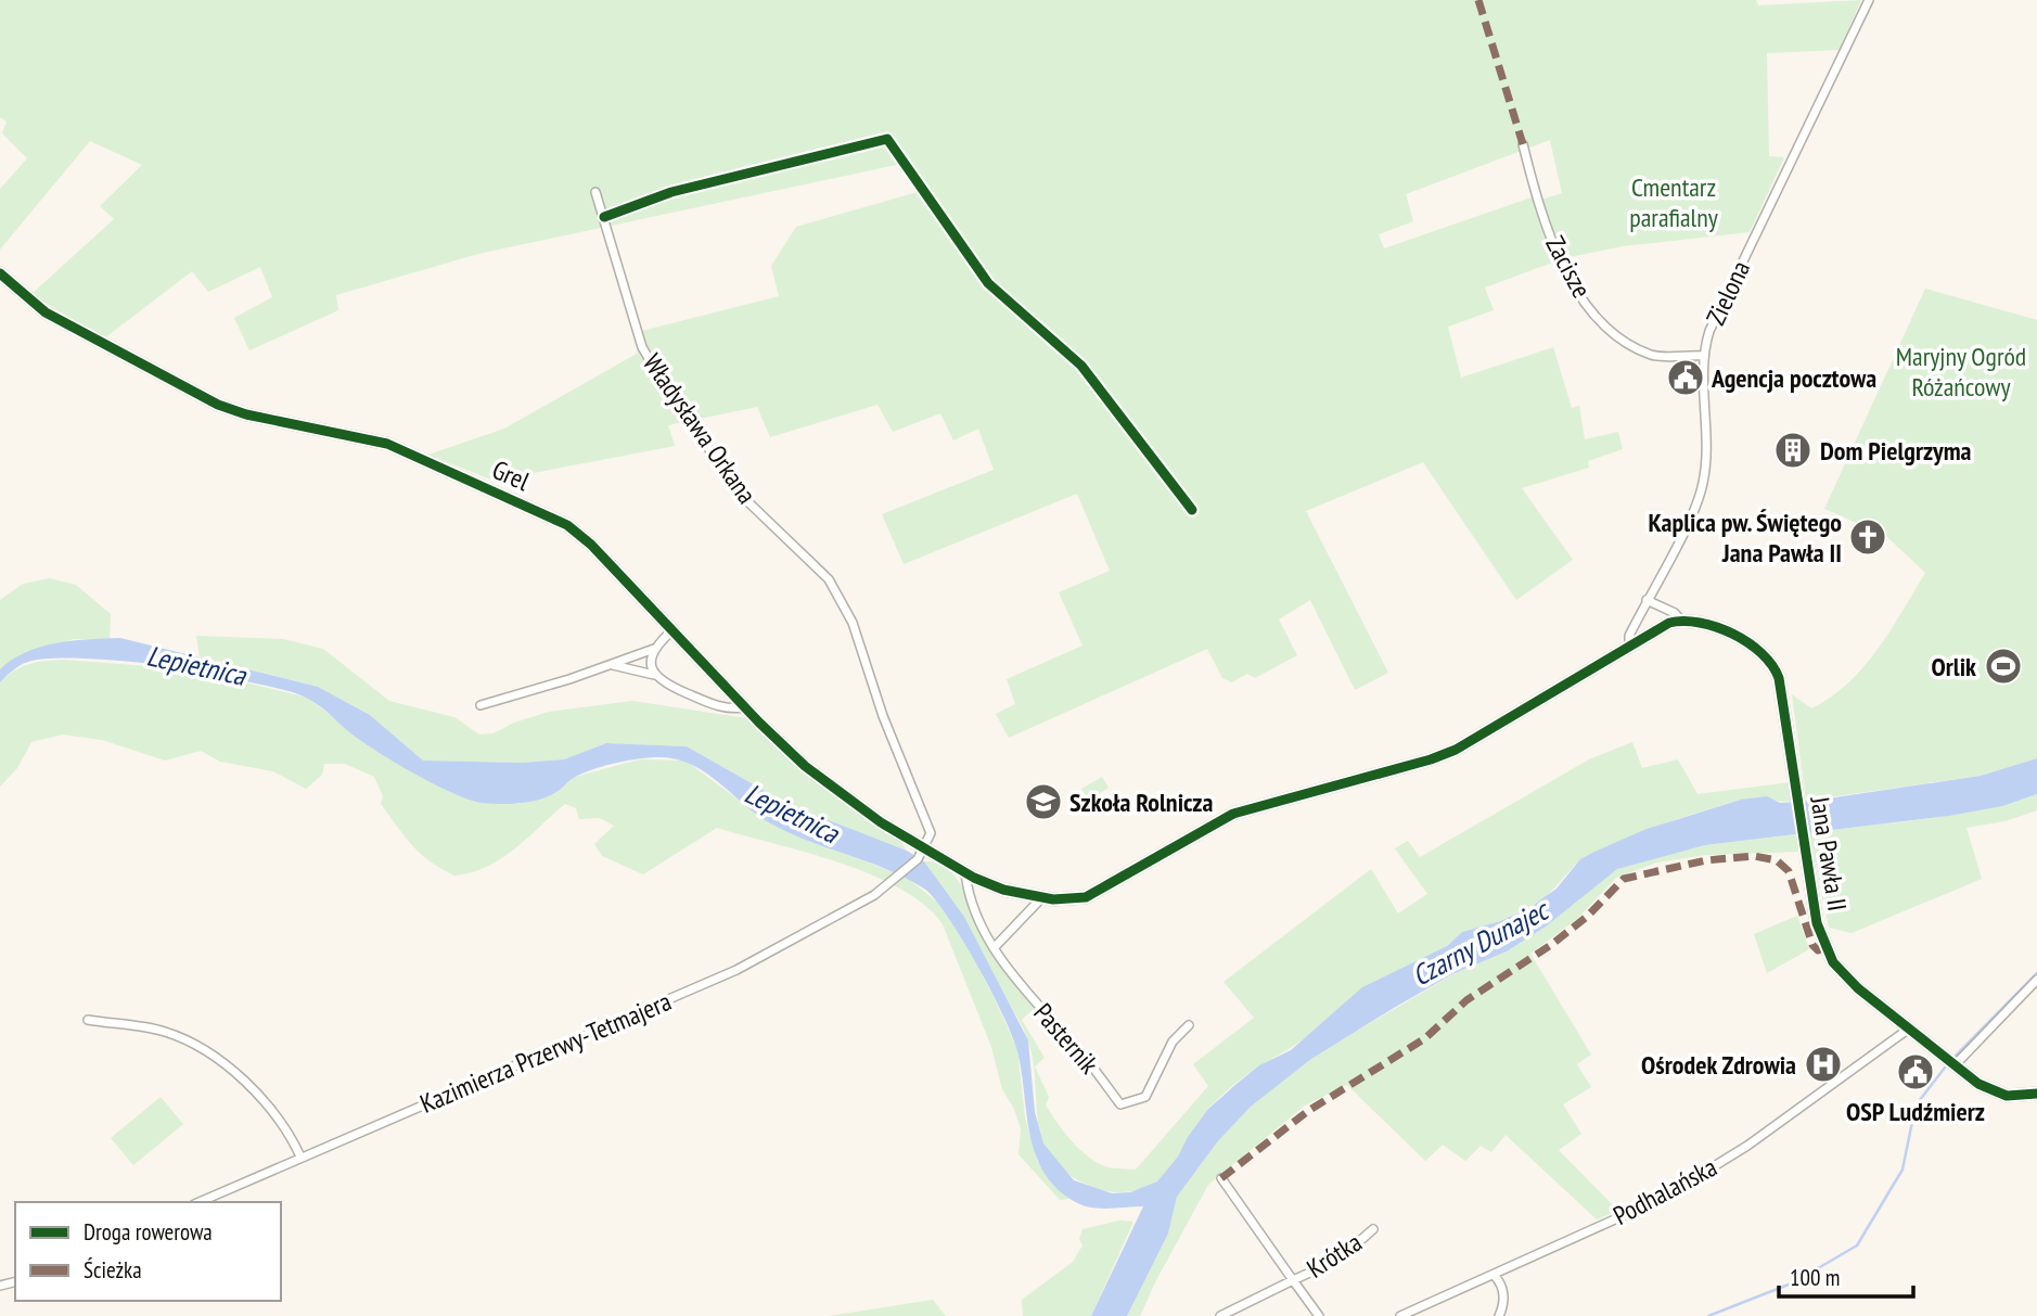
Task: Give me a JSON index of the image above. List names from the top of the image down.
{
  "streets": {
    "street": [
      "Zacisze",
      "Zielona",
      "Władysława Orkana",
      "Grel",
      "Jana Pawła II",
      "Pasternik",
      "Kazimierza Przerwy-Tetmajera",
      "Podhalańska",
      "Krótka"
    ]
  },
  "crossings": [
    ["Zacisze", "Zielona"],
    ["Władysława Orkana", "Grel"],
    ["Władysława Orkana", "Kazimierza Przerwy-Tetmajera"],
    ["Grel", "Kazimierza Przerwy-Tetmajera"],
    ["Jana Pawła II", "Podhalańska"]
  ],
  "water": ["Lepietnica", "Czarny Dunajec"],
  "parks": ["Cmentarz parafialny", "Maryjny Ogród Różańcowy"],
  "places": {
    "public building": ["Agencja pocztowa", "OSP Ludźmierz"],
    "building": ["Dom Pielgrzyma"],
    "church": ["Kaplica pw. Świętego Jana Pawła II"],
    "sports": ["Orlik"],
    "school or university": ["Szkoła Rolnicza"],
    "hospital": ["Ośrodek Zdrowia"]
  },
  "legend": ["Droga rowerowa", "Ścieżka"],
  "scale_bar": "100 m"
}
